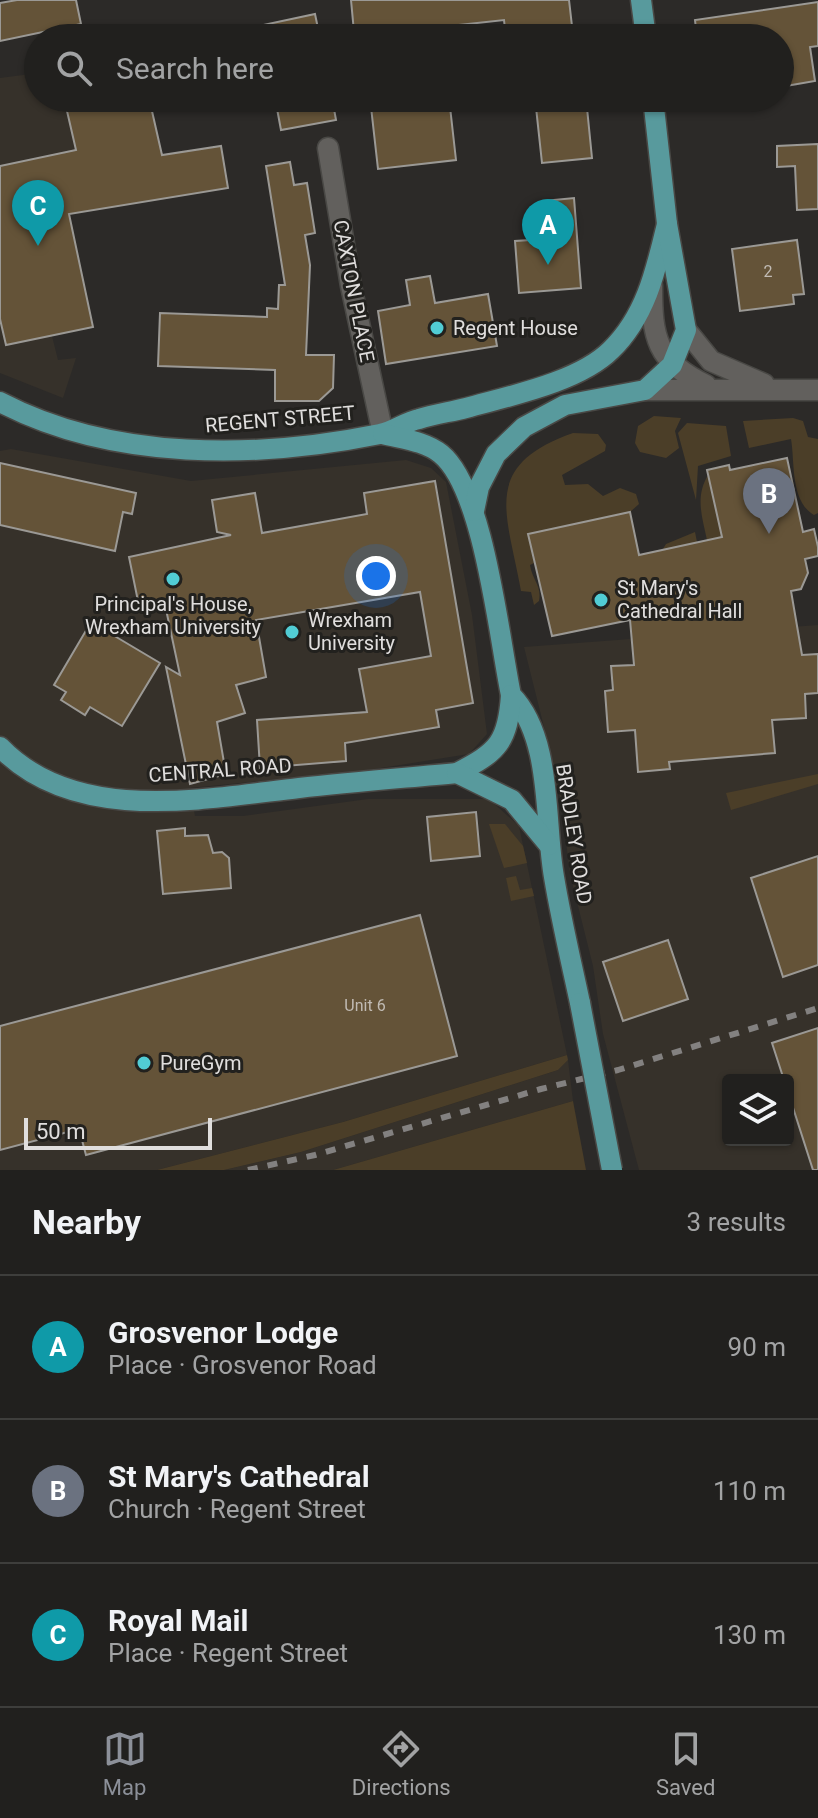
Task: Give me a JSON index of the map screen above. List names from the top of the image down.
{
  "streets": {
    "main road": ["REGENT STREET", "CENTRAL ROAD", "BRADLEY ROAD"],
    "street": ["CAXTON PLACE"]
  },
  "crossings": [
    ["CAXTON PLACE", "REGENT STREET"],
    ["CAXTON PLACE", "BRADLEY ROAD"],
    ["REGENT STREET", "BRADLEY ROAD"],
    ["CENTRAL ROAD", "BRADLEY ROAD"]
  ],
  "places": [
    "Regent House",
    "Principal's House, Wrexham University",
    "St Mary's Cathedral Hall",
    "Wrexham University",
    "PureGym"
  ],
  "house_numbers": ["2", "Unit 6"],
  "scale_bar": "50 m",
  "page": {
    "search": "Search here",
    "pins": ["C", "A", "B"],
    "scale": "50 m",
    "heading": ["Nearby", "3 results"],
    "list": [
      {
        "mark": "A",
        "name": "Grosvenor Lodge",
        "note": "Place · Grosvenor Road",
        "value": "90 m"
      },
      {
        "mark": "B",
        "name": "St Mary's Cathedral",
        "note": "Church · Regent Street",
        "value": "110 m"
      },
      {
        "mark": "C",
        "name": "Royal Mail",
        "note": "Place · Regent Street",
        "value": "130 m"
      }
    ],
    "nav": ["Map", "Directions", "Saved"]
  }
}
